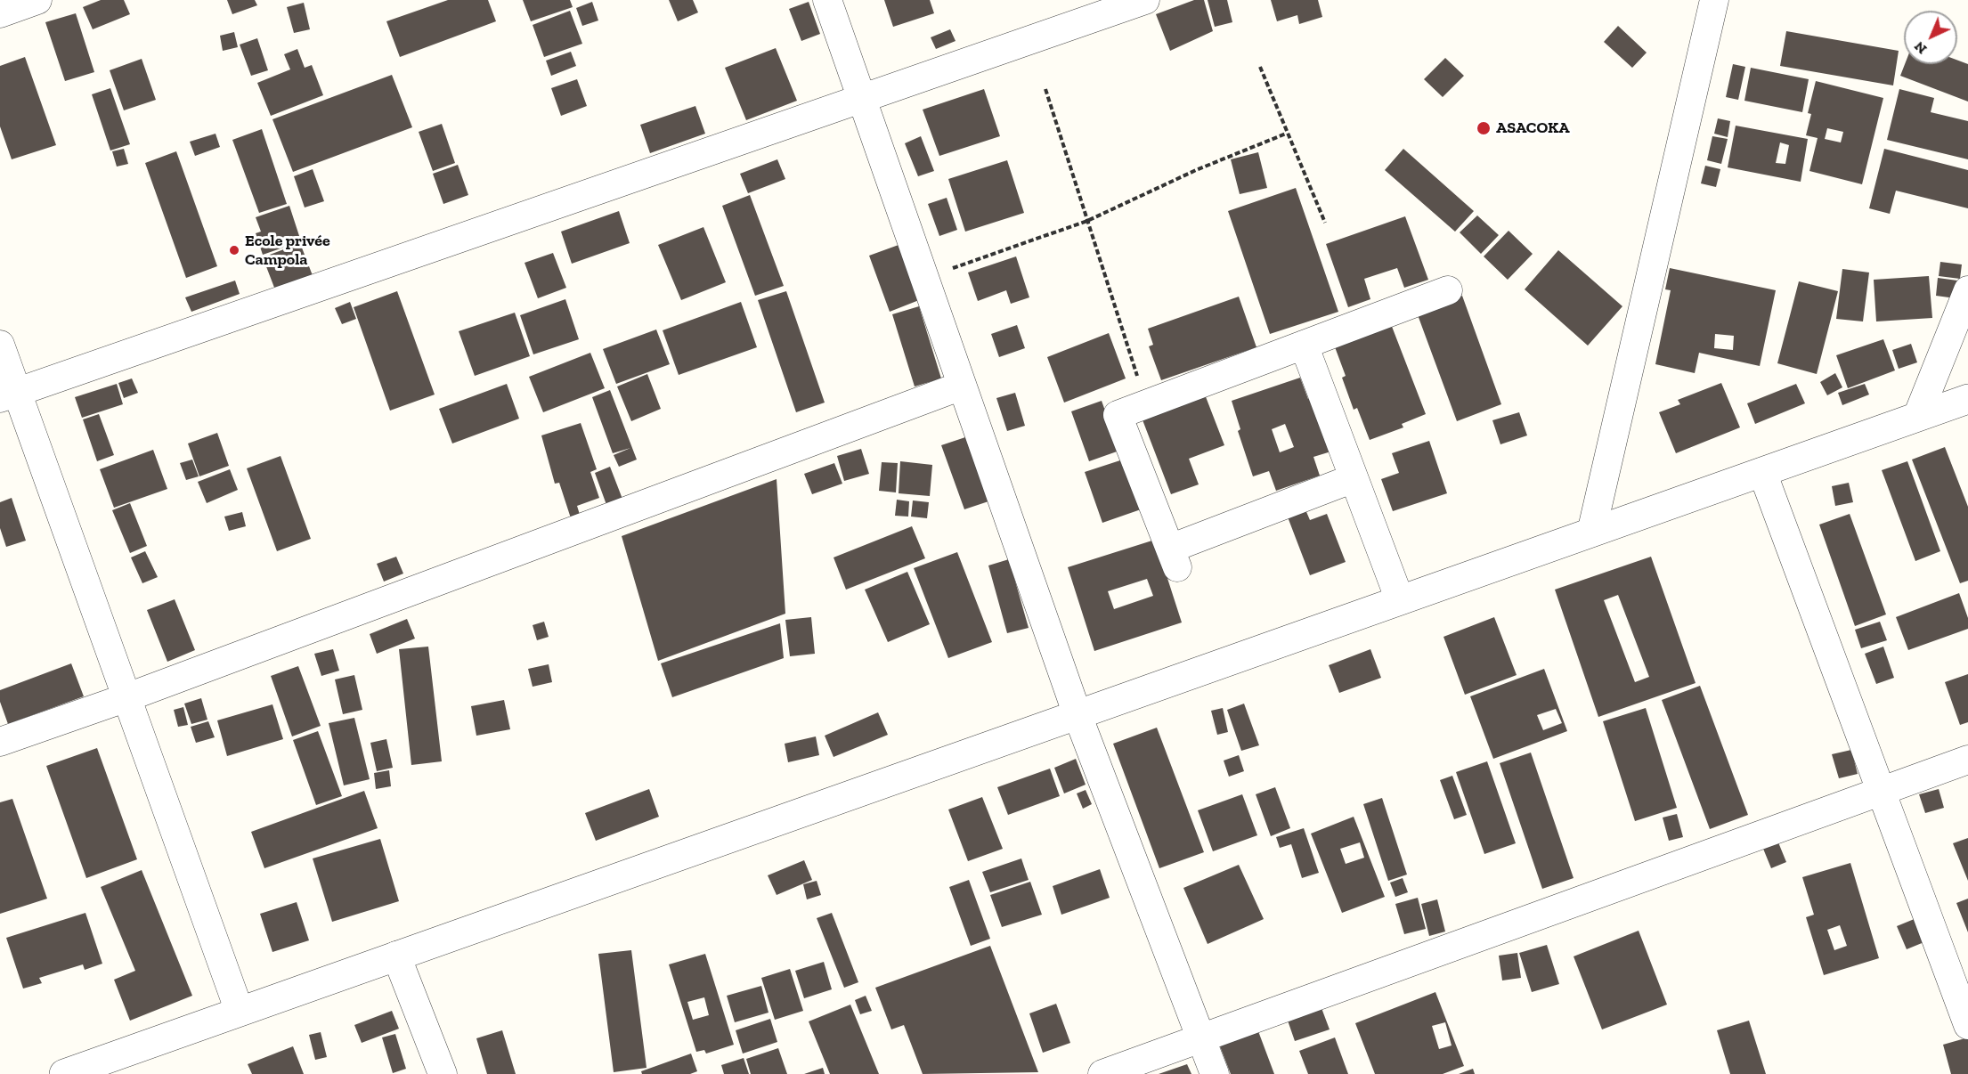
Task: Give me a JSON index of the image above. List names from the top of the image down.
{
  "places": ["ASACOKA", "Ecole privée Campola"],
  "north": "bottom left"
}
